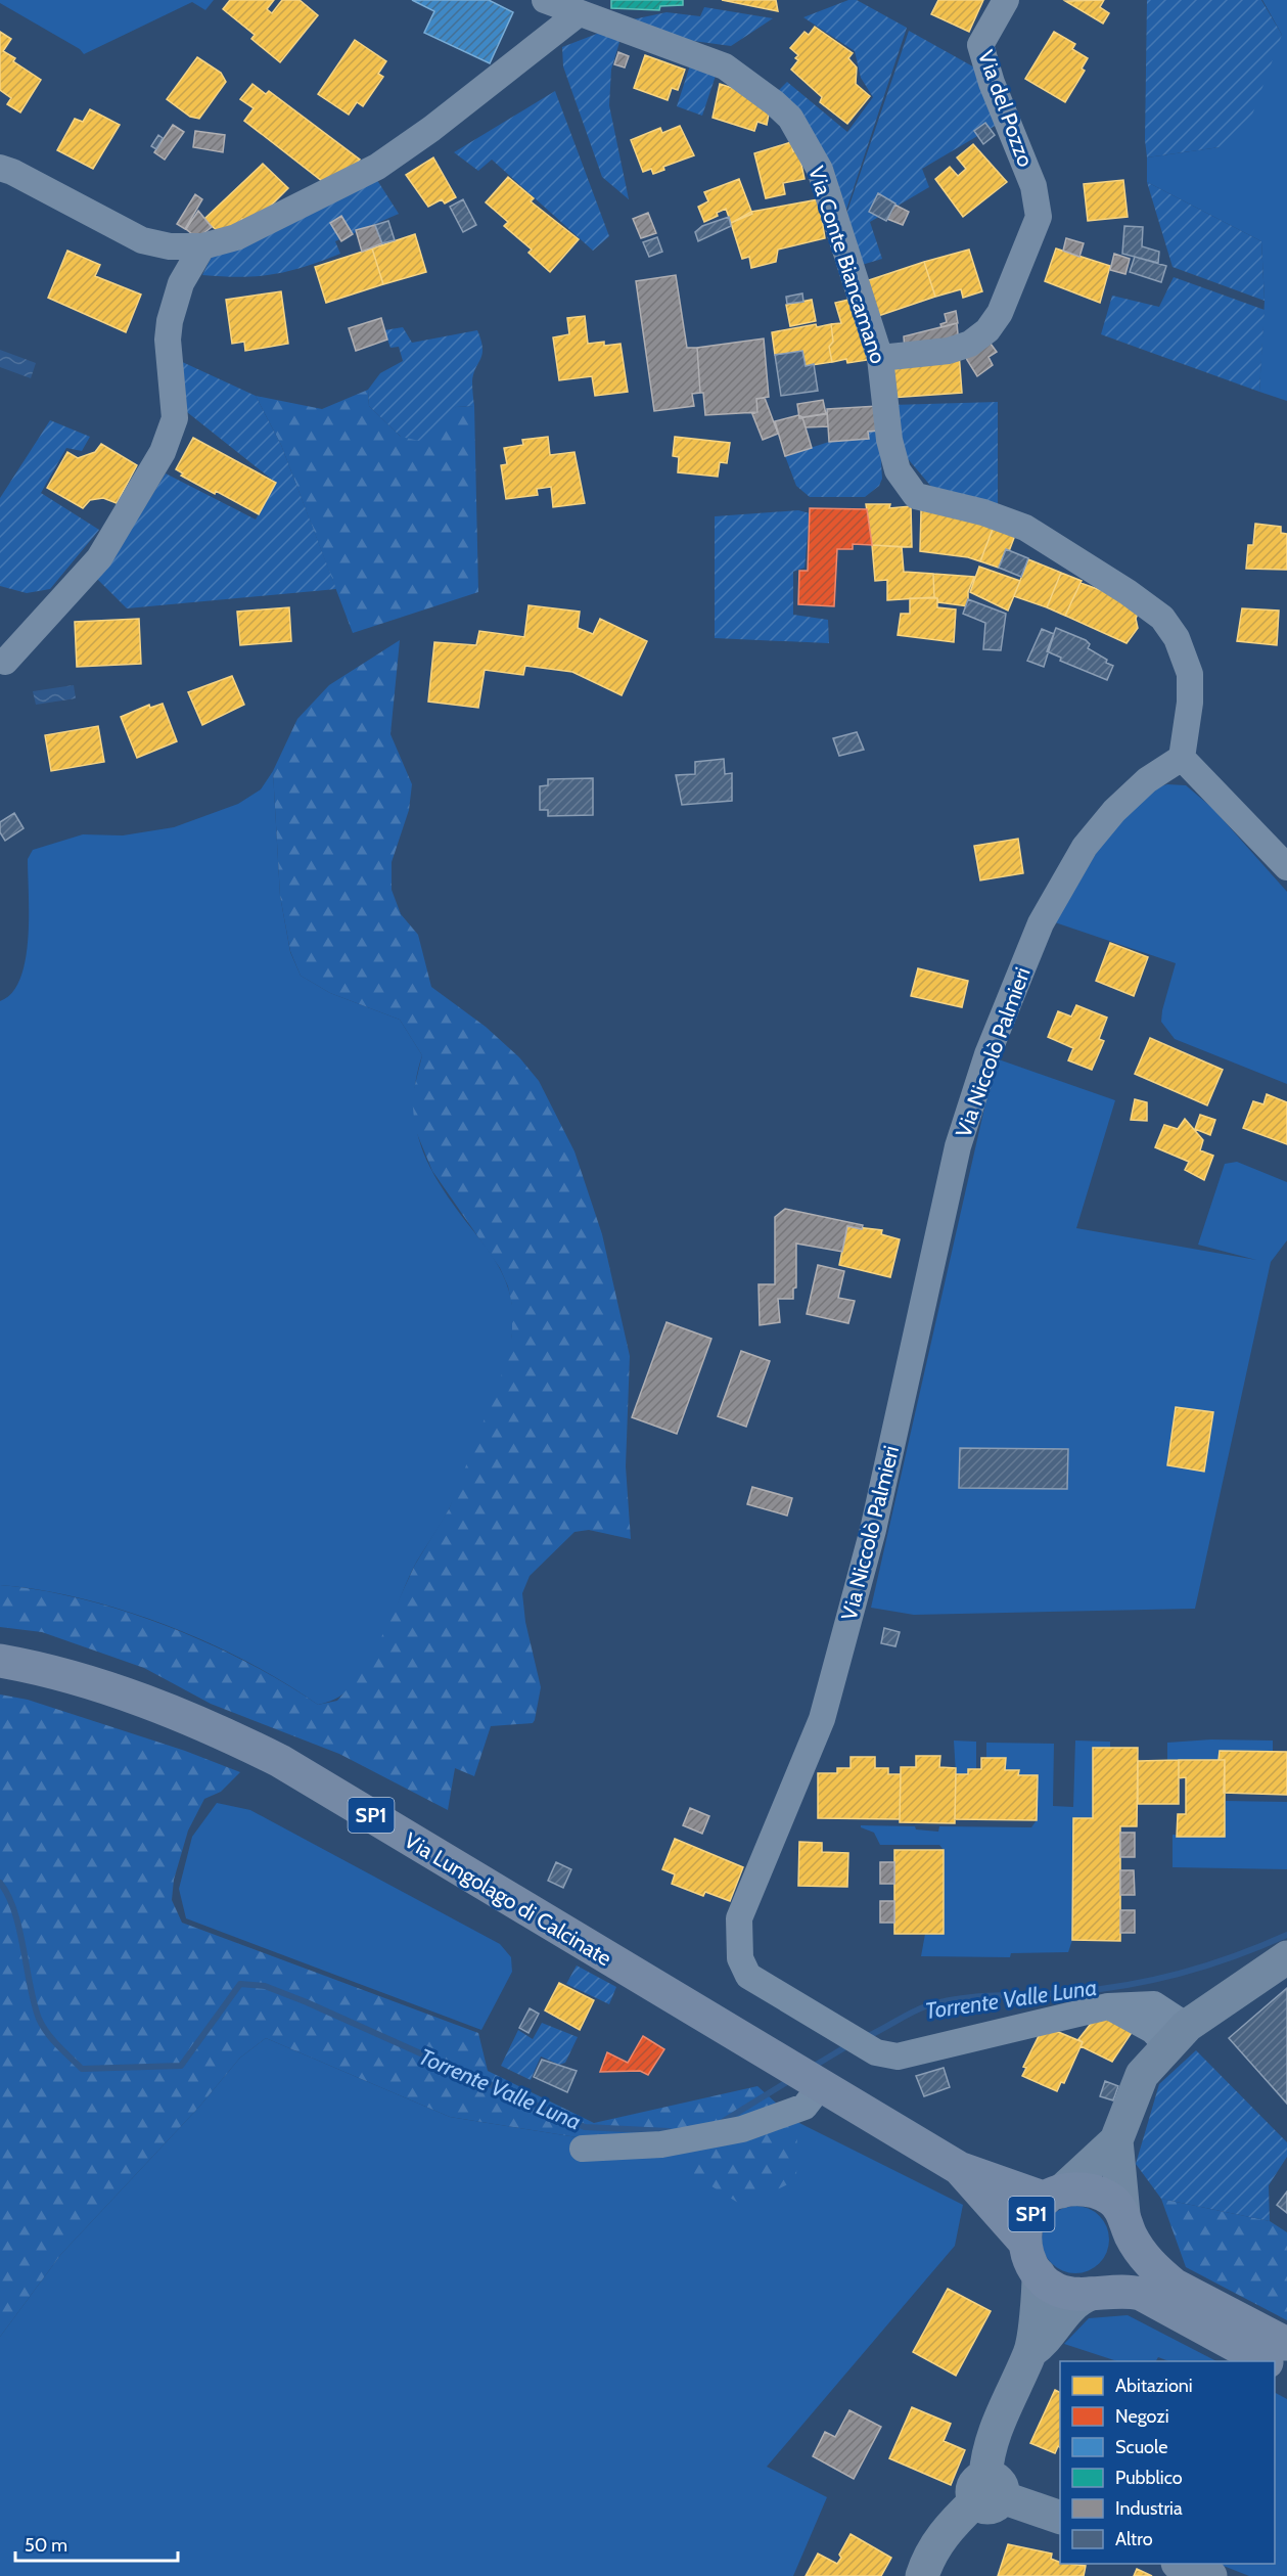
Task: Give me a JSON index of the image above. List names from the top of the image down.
{
  "streets": {
    "main road": ["SP1", "Via Lungolago di Calcinate"],
    "street": ["Via del Pozzo", "Via Conte Biancamano", "Via Niccolò Palmieri"]
  },
  "crossings": [
    ["Via del Pozzo", "Via Conte Biancamano"],
    ["Via Conte Biancamano", "Via Niccolò Palmieri"],
    ["SP1", "Via Lungolago di Calcinate"]
  ],
  "water": ["Torrente Valle Luna"],
  "legend": [
    "Abitazioni",
    "Negozi",
    "Scuole",
    "Pubblico",
    "Industria",
    "Altro"
  ],
  "scale_bar": "50 m"
}
